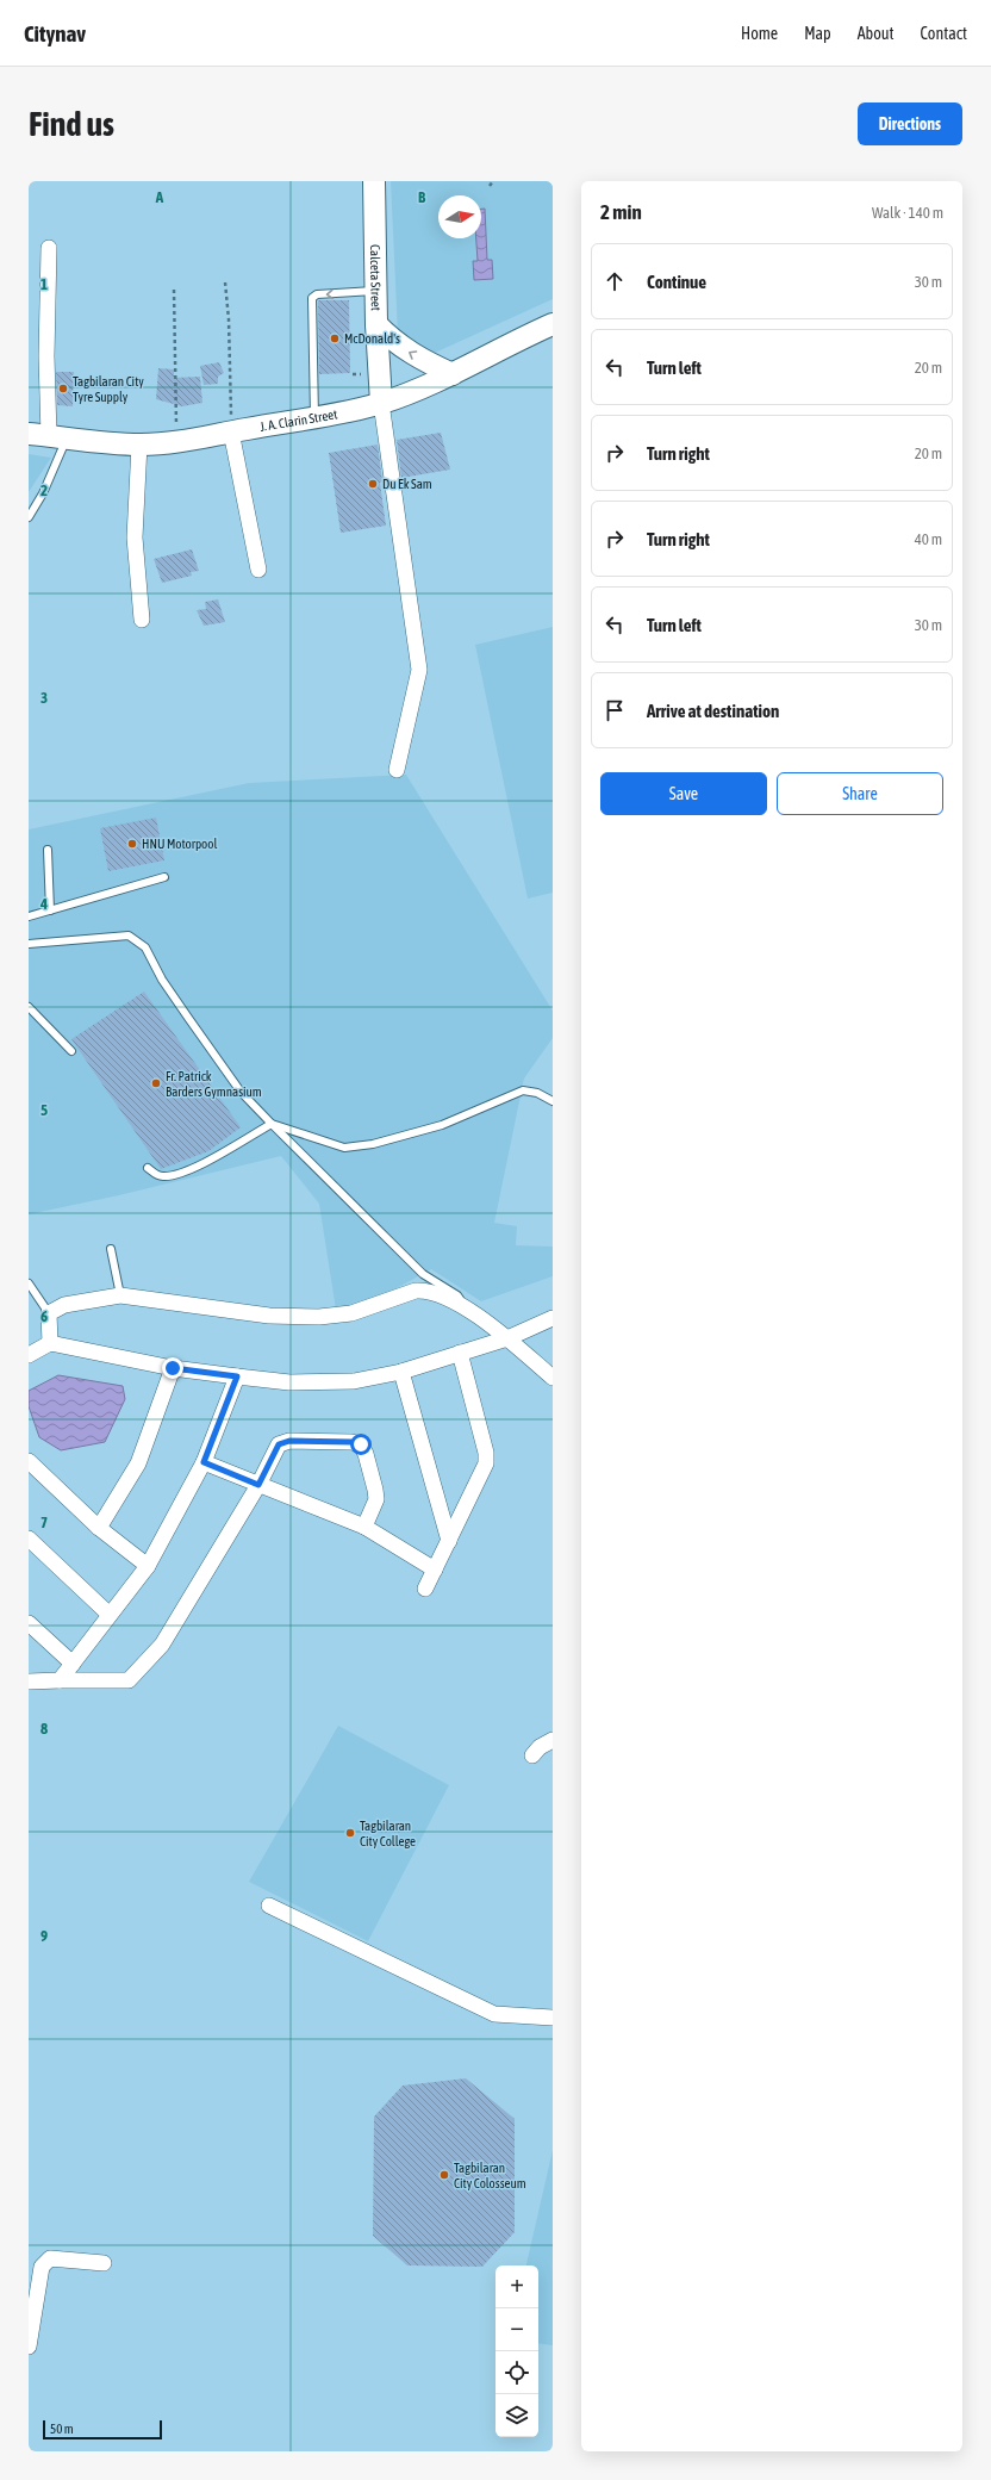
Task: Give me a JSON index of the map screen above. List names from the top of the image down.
{
  "streets": {
    "main road": ["Calceta Street", "J. A. Clarin Street"]
  },
  "crossings": [
    ["Calceta Street", "J. A. Clarin Street"]
  ],
  "places": [
    "McDonald's",
    "Tagbilaran City Tyre Supply",
    "Du Ek Sam",
    "HNU Motorpool",
    "Fr. Patrick Barders Gymnasium",
    "Tagbilaran City College",
    "Tagbilaran City Colosseum"
  ],
  "scale_bar": "50 m",
  "north": "right",
  "page": {
    "header": "Citynav",
    "nav": [
      "Home",
      "Map",
      "About",
      "Contact"
    ],
    "buttons": [
      "Directions",
      ["Save", "Share"]
    ],
    "title": "Find us",
    "heading": ["2 min", "Walk · 140 m"],
    "list": [
      ["Continue", "30 m"],
      ["Turn left", "20 m"],
      ["Turn right", "20 m"],
      ["Turn right", "40 m"],
      ["Turn left", "30 m"],
      "Arrive at destination"
    ],
    "map_buttons": ["+", "−"],
    "scale": "50 m"
  },
  "grid": {
    "columns": ["A", "B"],
    "rows": [
      "1",
      "2",
      "3",
      "4",
      "5",
      "6",
      "7",
      "8",
      "9"
    ]
  }
}
